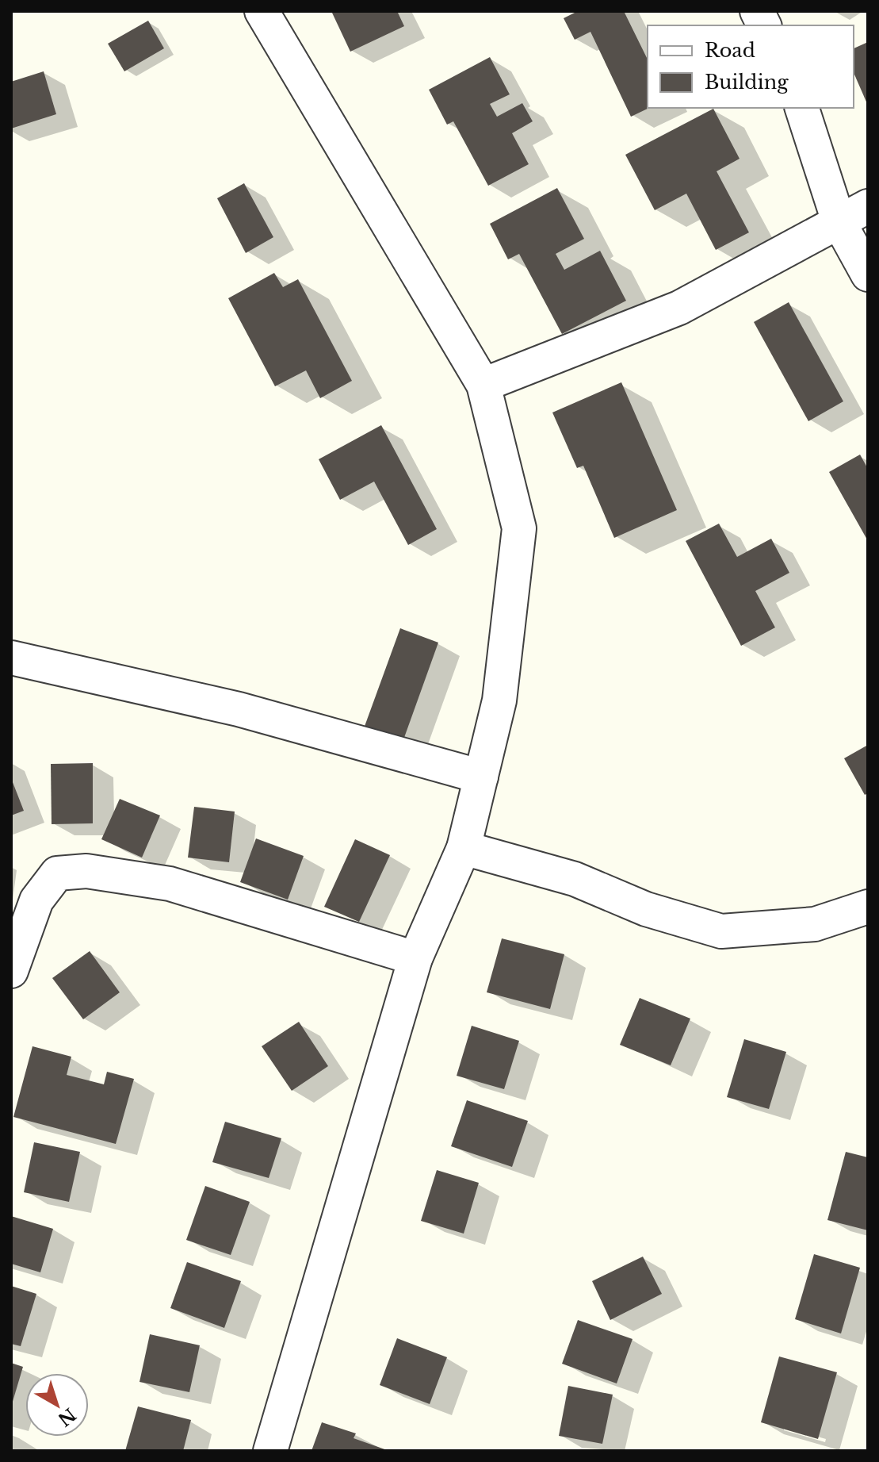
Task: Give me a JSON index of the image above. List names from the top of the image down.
{
  "legend": ["Road", "Building"],
  "north": "bottom right"
}
